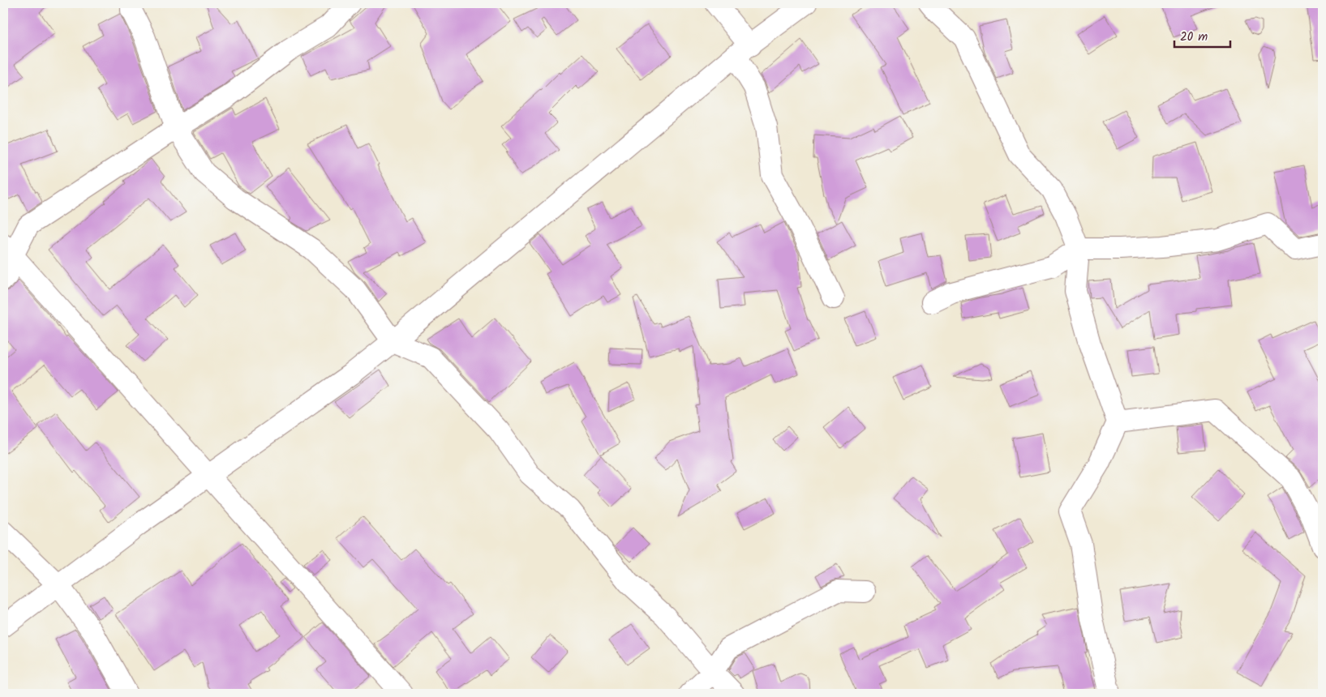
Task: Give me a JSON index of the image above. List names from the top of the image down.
{
  "scale_bar": "20 m"
}
